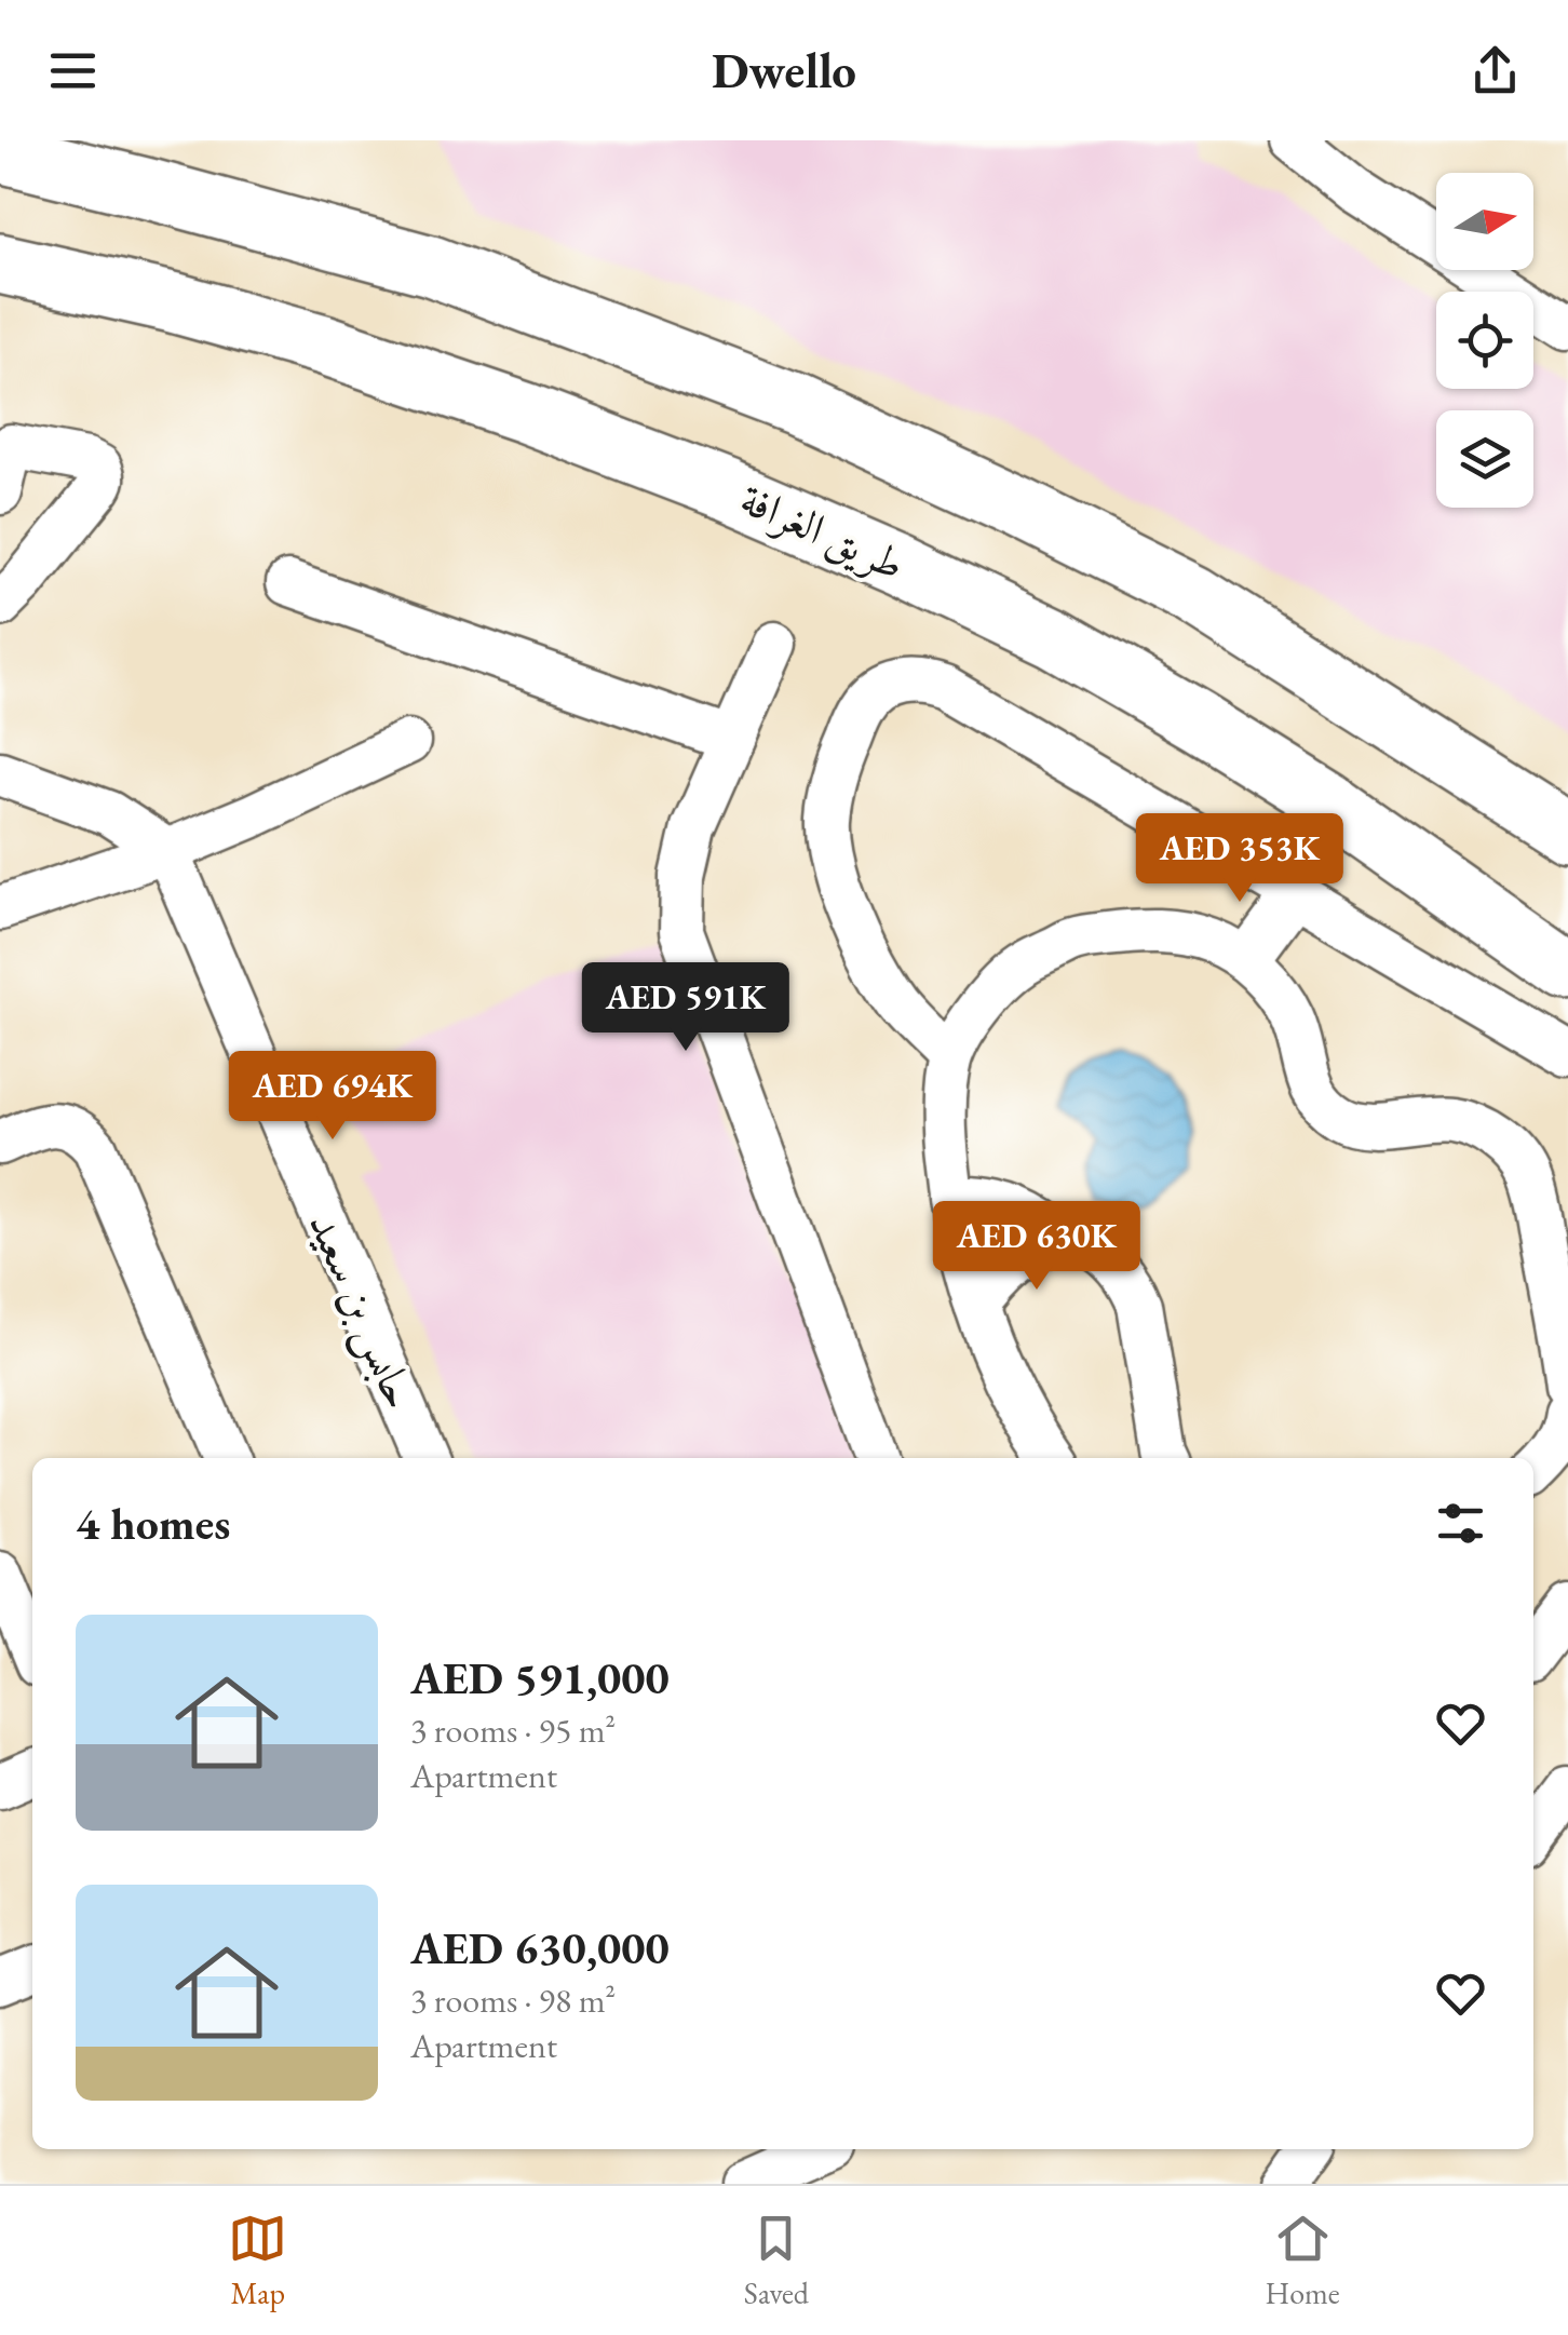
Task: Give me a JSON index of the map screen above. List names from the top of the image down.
{
  "streets": {
    "highway": ["طريق الغرافة"],
    "street": ["حابس بن سعيد"]
  },
  "north": "right",
  "page": {
    "header": "Dwello",
    "price": [
      "AED 353K",
      "AED 591K",
      "AED 694K",
      "AED 630K"
    ],
    "heading": "4 homes",
    "list": [
      {
        "name": "AED 591,000",
        "note": "3 rooms · 95 m² · Apartment"
      },
      {
        "name": "AED 630,000",
        "note": "3 rooms · 98 m² · Apartment"
      }
    ],
    "tabs": ["Map", "Saved", "Home"]
  }
}
